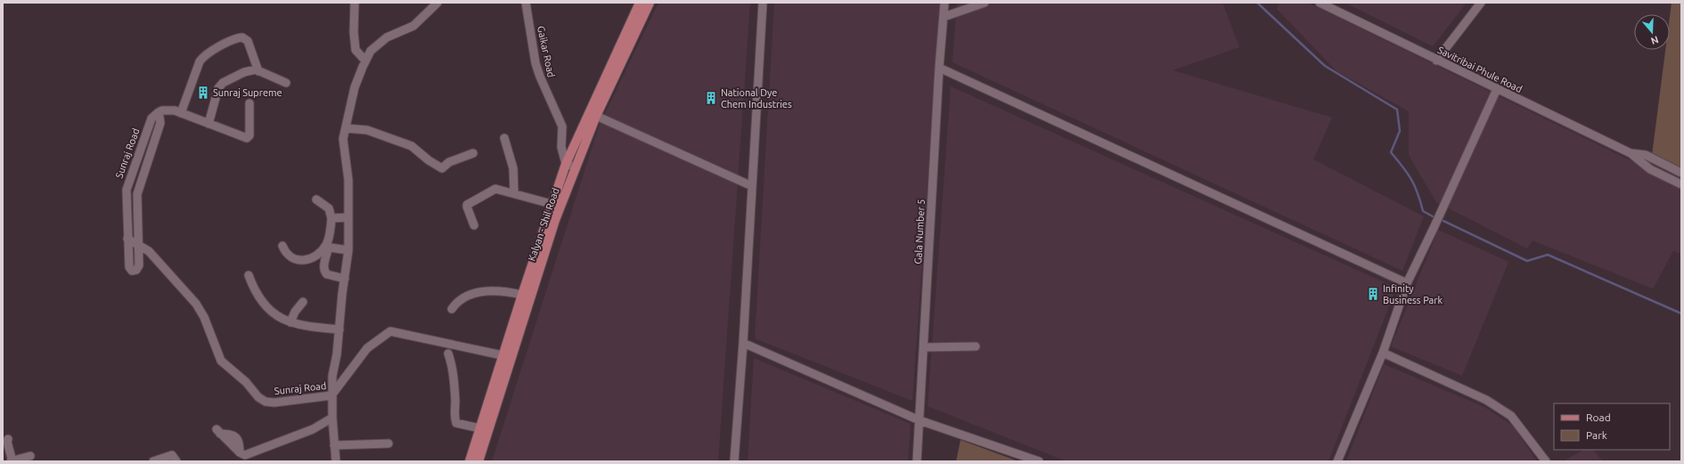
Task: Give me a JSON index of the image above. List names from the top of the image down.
{
  "streets": {
    "main road": ["Kalyan - Shil Road"],
    "street": [
      "Gaikar Road",
      "Savitribai Phule Road",
      "Sunraj Road",
      "Gala Number 5"
    ]
  },
  "crossings": [
    ["Gaikar Road", "Kalyan - Shil Road"],
    ["Sunraj Road", "Kalyan - Shil Road"]
  ],
  "places": {
    "building": ["Sunraj Supreme", "National Dye Chem Industries", "Infinity Business Park"]
  },
  "legend": ["Road", "Park"],
  "north": "bottom"
}
